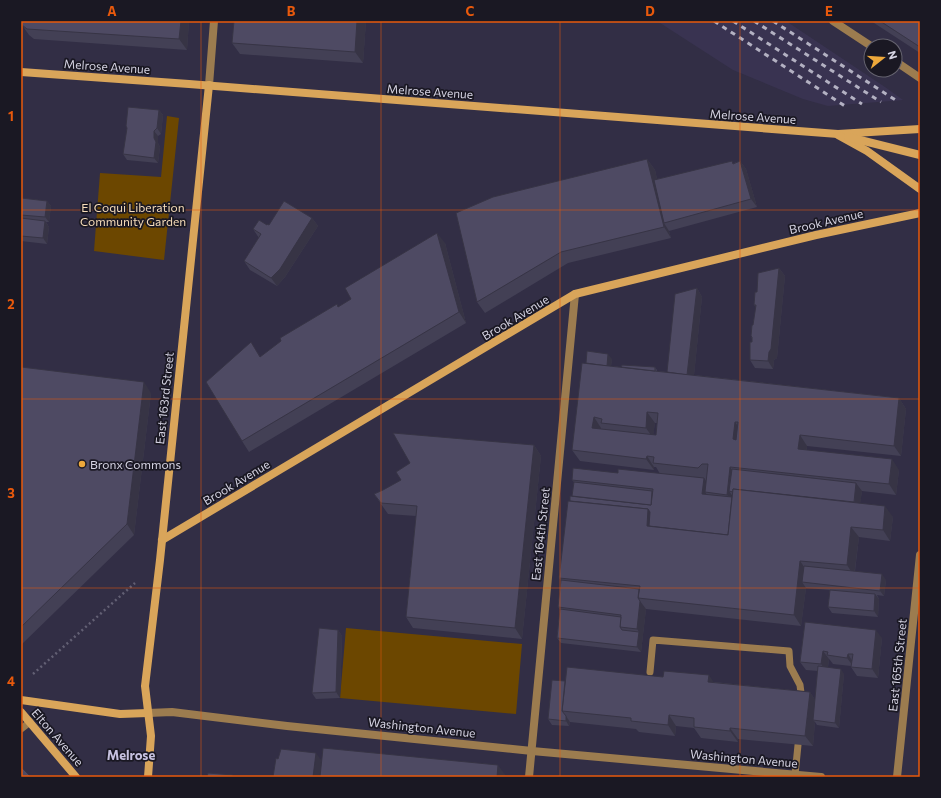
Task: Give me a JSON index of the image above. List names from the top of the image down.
{
  "streets": {
    "main road": [
      "Melrose Avenue",
      "Brook Avenue",
      "East 163rd Street",
      "Washington Avenue",
      "Elton Avenue"
    ],
    "street": ["East 164th Street", "East 165th Street"]
  },
  "crossings": [
    ["Melrose Avenue", "East 163rd Street"],
    ["Brook Avenue", "East 163rd Street"],
    ["Brook Avenue", "East 164th Street"],
    ["East 163rd Street", "Washington Avenue"],
    ["East 164th Street", "Washington Avenue"]
  ],
  "districts": ["Melrose"],
  "parks": ["El Coqui Liberation Community Garden"],
  "places": ["Bronx Commons"],
  "north": "right",
  "grid": {
    "columns": [
      "A",
      "B",
      "C",
      "D",
      "E"
    ],
    "rows": [
      "1",
      "2",
      "3",
      "4"
    ]
  }
}
